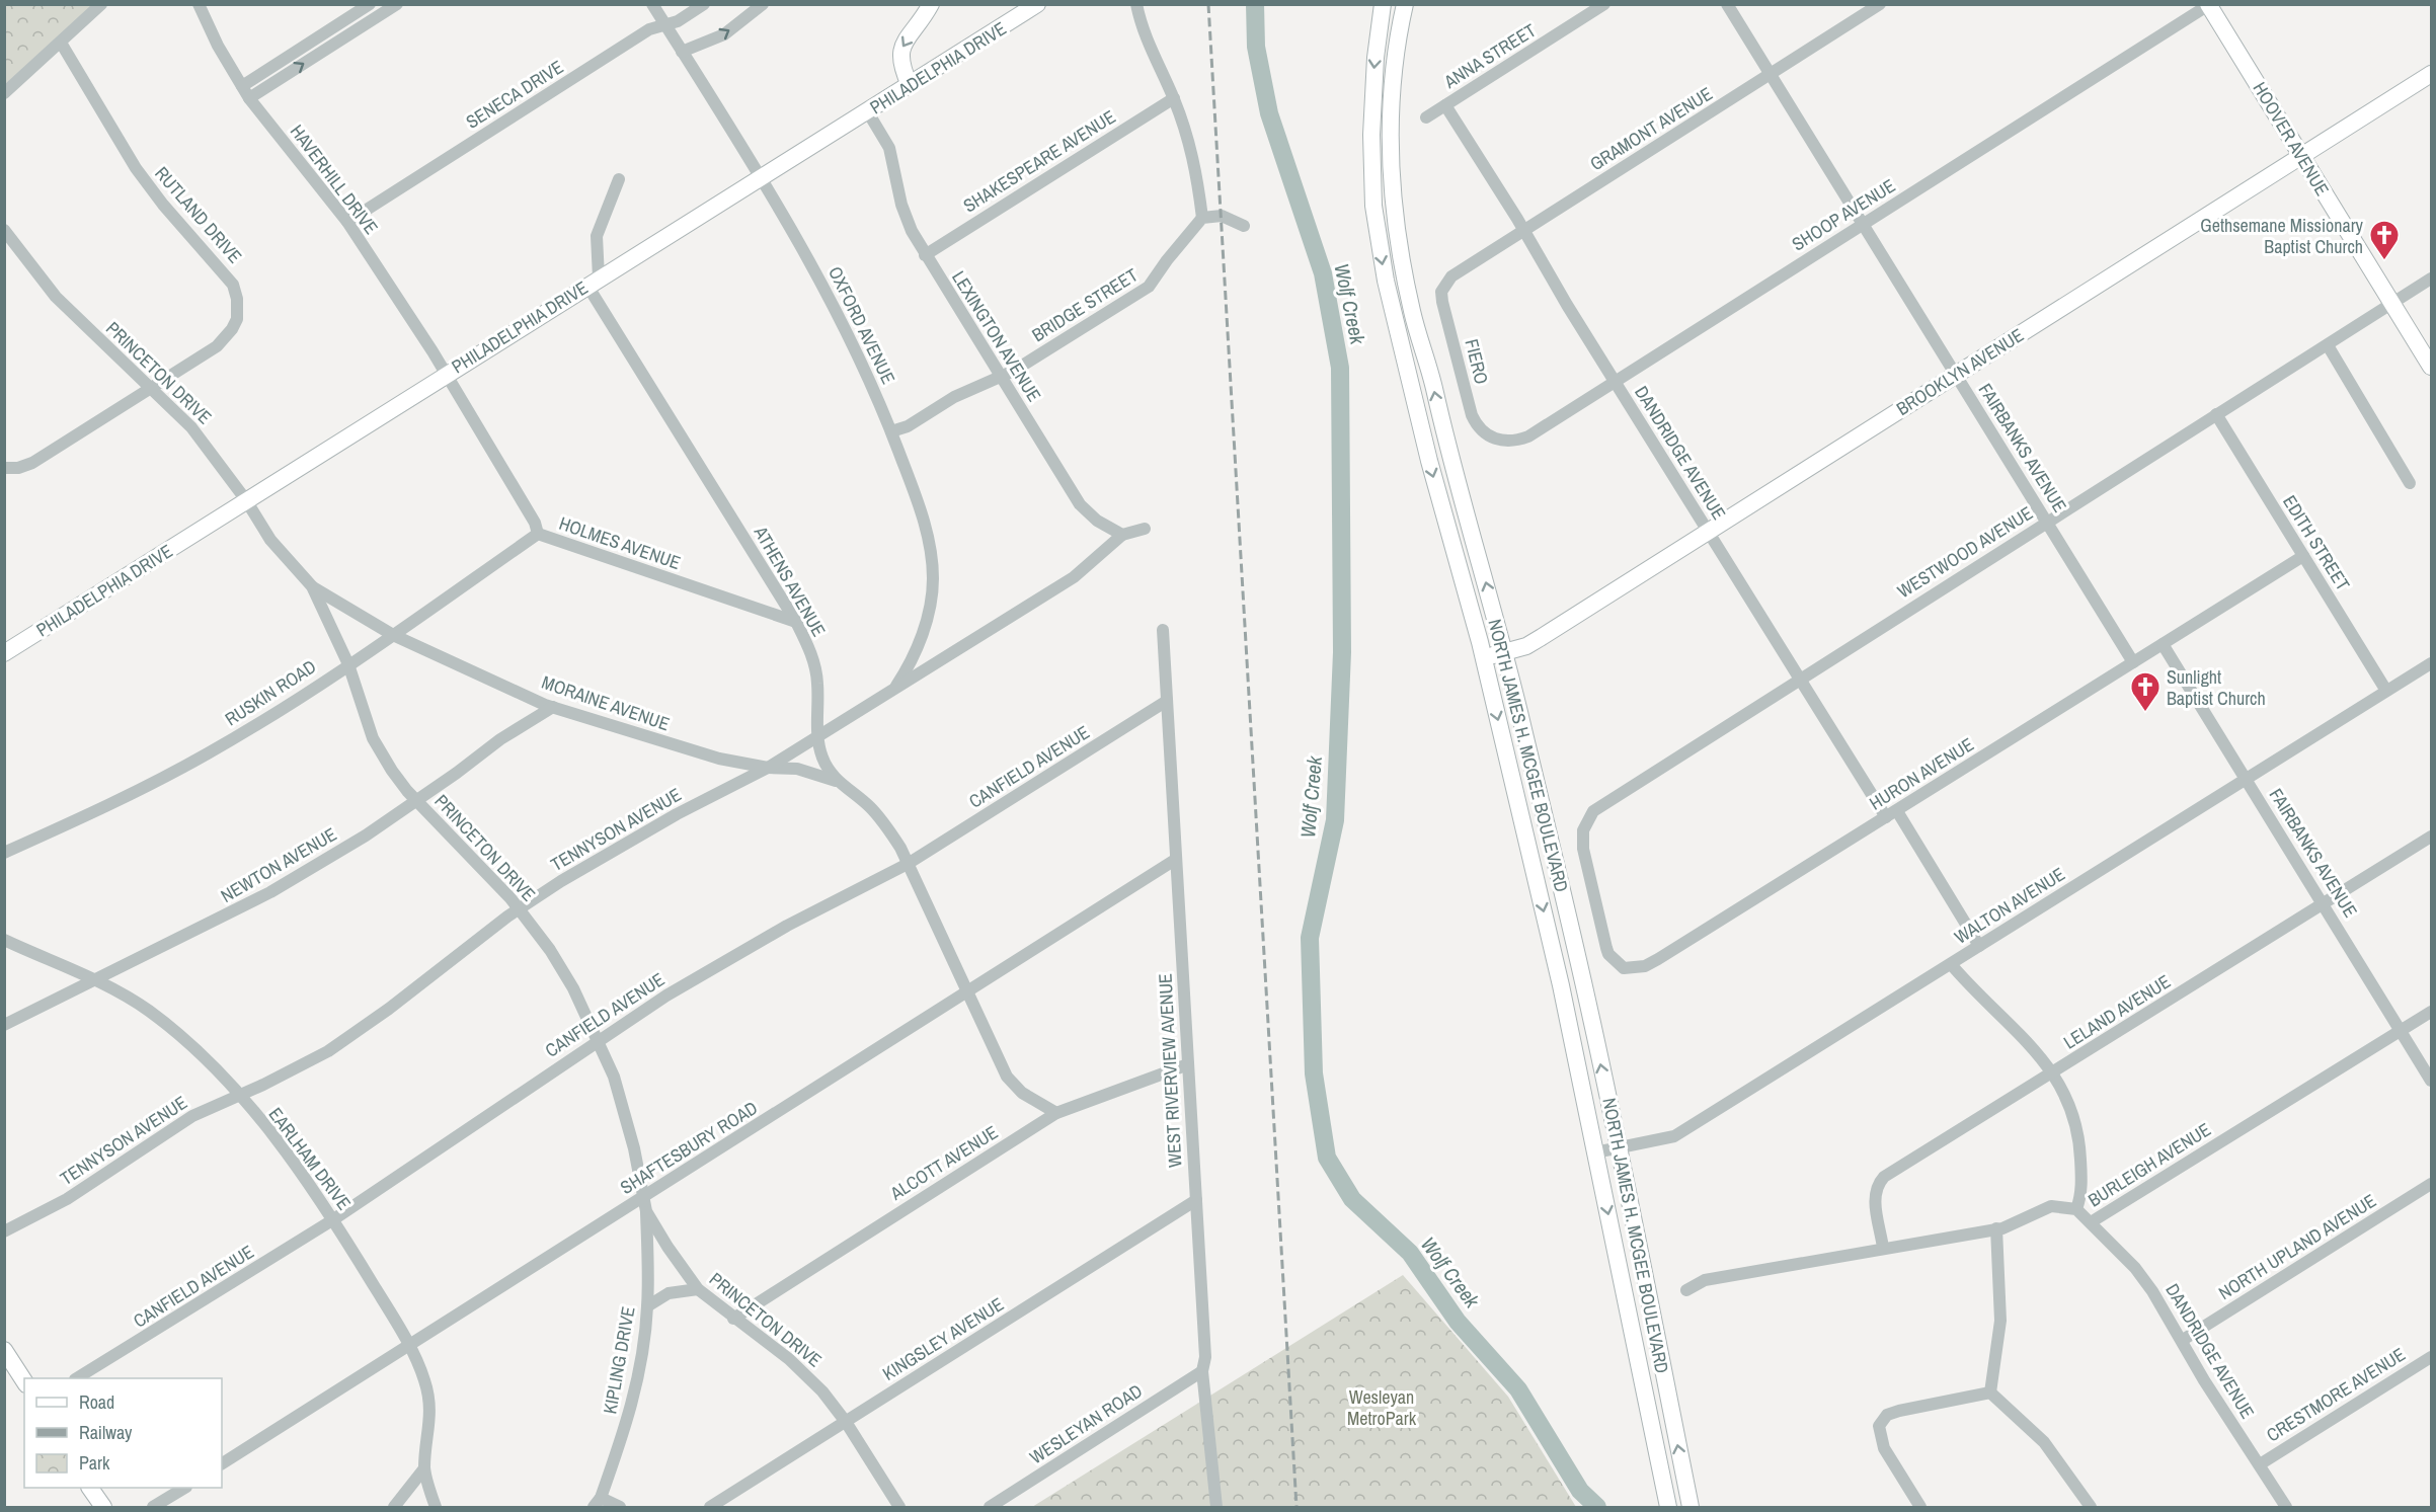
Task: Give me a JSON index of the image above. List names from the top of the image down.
{
  "streets": {
    "main road": [
      "PHILADELPHIA DRIVE",
      "HOOVER AVENUE",
      "BROOKLYN AVENUE",
      "NORTH JAMES H. MCGEE BOULEVARD"
    ],
    "street": [
      "ANNA STREET",
      "SENECA DRIVE",
      "GRAMONT AVENUE",
      "SHAKESPEARE AVENUE",
      "HAVERHILL DRIVE",
      "RUTLAND DRIVE",
      "SHOOP AVENUE",
      "BRIDGE STREET",
      "OXFORD AVENUE",
      "LEXINGTON AVENUE",
      "FIERO",
      "PRINCETON DRIVE",
      "FAIRBANKS AVENUE",
      "DANDRIDGE AVENUE",
      "HOLMES AVENUE",
      "EDITH STREET",
      "WESTWOOD AVENUE",
      "ATHENS AVENUE",
      "RUSKIN ROAD",
      "MORAINE AVENUE",
      "CANFIELD AVENUE",
      "HURON AVENUE",
      "TENNYSON AVENUE",
      "NEWTON AVENUE",
      "WALTON AVENUE",
      "LELAND AVENUE",
      "WEST RIVERVIEW AVENUE",
      "SHAFTESBURY ROAD",
      "EARLHAM DRIVE",
      "ALCOTT AVENUE",
      "BURLEIGH AVENUE",
      "NORTH UPLAND AVENUE",
      "KINGSLEY AVENUE",
      "KIPLING DRIVE",
      "CRESTMORE AVENUE",
      "WESLEYAN ROAD"
    ]
  },
  "crossings": [
    ["ANNA STREET", "DANDRIDGE AVENUE"],
    ["PHILADELPHIA DRIVE", "HAVERHILL DRIVE"],
    ["PHILADELPHIA DRIVE", "OXFORD AVENUE"],
    ["PHILADELPHIA DRIVE", "LEXINGTON AVENUE"],
    ["PHILADELPHIA DRIVE", "PRINCETON DRIVE"],
    ["PHILADELPHIA DRIVE", "HOLMES AVENUE"],
    ["PHILADELPHIA DRIVE", "ATHENS AVENUE"],
    ["SENECA DRIVE", "HAVERHILL DRIVE"],
    ["SENECA DRIVE", "OXFORD AVENUE"],
    ["GRAMONT AVENUE", "FIERO"],
    ["GRAMONT AVENUE", "FAIRBANKS AVENUE"],
    ["GRAMONT AVENUE", "DANDRIDGE AVENUE"],
    ["HOOVER AVENUE", "SHOOP AVENUE"],
    ["HOOVER AVENUE", "BROOKLYN AVENUE"],
    ["HOOVER AVENUE", "WESTWOOD AVENUE"],
    ["SHAKESPEARE AVENUE", "LEXINGTON AVENUE"],
    ["HAVERHILL DRIVE", "HOLMES AVENUE"],
    ["RUTLAND DRIVE", "PRINCETON DRIVE"],
    ["SHOOP AVENUE", "FIERO"],
    ["SHOOP AVENUE", "FAIRBANKS AVENUE"],
    ["SHOOP AVENUE", "DANDRIDGE AVENUE"],
    ["BRIDGE STREET", "OXFORD AVENUE"],
    ["BRIDGE STREET", "LEXINGTON AVENUE"],
    ["OXFORD AVENUE", "TENNYSON AVENUE"],
    ["LEXINGTON AVENUE", "TENNYSON AVENUE"],
    ["BROOKLYN AVENUE", "FAIRBANKS AVENUE"],
    ["BROOKLYN AVENUE", "DANDRIDGE AVENUE"],
    ["BROOKLYN AVENUE", "NORTH JAMES H. MCGEE BOULEVARD"],
    ["PRINCETON DRIVE", "RUSKIN ROAD"],
    ["PRINCETON DRIVE", "MORAINE AVENUE"],
    ["PRINCETON DRIVE", "CANFIELD AVENUE"],
    ["PRINCETON DRIVE", "TENNYSON AVENUE"],
    ["PRINCETON DRIVE", "NEWTON AVENUE"],
    ["PRINCETON DRIVE", "SHAFTESBURY ROAD"],
    ["PRINCETON DRIVE", "ALCOTT AVENUE"],
    ["PRINCETON DRIVE", "KINGSLEY AVENUE"],
    ["PRINCETON DRIVE", "KIPLING DRIVE"],
    ["FAIRBANKS AVENUE", "WESTWOOD AVENUE"],
    ["FAIRBANKS AVENUE", "HURON AVENUE"],
    ["FAIRBANKS AVENUE", "WALTON AVENUE"],
    ["FAIRBANKS AVENUE", "LELAND AVENUE"],
    ["FAIRBANKS AVENUE", "BURLEIGH AVENUE"],
    ["DANDRIDGE AVENUE", "WESTWOOD AVENUE"],
    ["DANDRIDGE AVENUE", "HURON AVENUE"],
    ["DANDRIDGE AVENUE", "WALTON AVENUE"],
    ["DANDRIDGE AVENUE", "BURLEIGH AVENUE"],
    ["DANDRIDGE AVENUE", "NORTH UPLAND AVENUE"],
    ["DANDRIDGE AVENUE", "CRESTMORE AVENUE"],
    ["HOLMES AVENUE", "ATHENS AVENUE"],
    ["HOLMES AVENUE", "RUSKIN ROAD"],
    ["EDITH STREET", "WESTWOOD AVENUE"],
    ["EDITH STREET", "HURON AVENUE"],
    ["EDITH STREET", "WALTON AVENUE"],
    ["WESTWOOD AVENUE", "HURON AVENUE"],
    ["ATHENS AVENUE", "MORAINE AVENUE"],
    ["ATHENS AVENUE", "CANFIELD AVENUE"],
    ["ATHENS AVENUE", "TENNYSON AVENUE"],
    ["ATHENS AVENUE", "SHAFTESBURY ROAD"],
    ["ATHENS AVENUE", "ALCOTT AVENUE"],
    ["RUSKIN ROAD", "MORAINE AVENUE"],
    ["MORAINE AVENUE", "TENNYSON AVENUE"],
    ["MORAINE AVENUE", "NEWTON AVENUE"],
    ["NORTH JAMES H. MCGEE BOULEVARD", "WALTON AVENUE"],
    ["CANFIELD AVENUE", "WEST RIVERVIEW AVENUE"],
    ["CANFIELD AVENUE", "EARLHAM DRIVE"],
    ["TENNYSON AVENUE", "EARLHAM DRIVE"],
    ["NEWTON AVENUE", "EARLHAM DRIVE"],
    ["LELAND AVENUE", "BURLEIGH AVENUE"],
    ["WEST RIVERVIEW AVENUE", "SHAFTESBURY ROAD"],
    ["WEST RIVERVIEW AVENUE", "ALCOTT AVENUE"],
    ["WEST RIVERVIEW AVENUE", "KINGSLEY AVENUE"],
    ["WEST RIVERVIEW AVENUE", "WESLEYAN ROAD"],
    ["SHAFTESBURY ROAD", "EARLHAM DRIVE"]
  ],
  "water": ["Wolf Creek"],
  "parks": ["Wesleyan MetroPark"],
  "places": {
    "church": ["Gethsemane Missionary Baptist Church", "Sunlight Baptist Church"]
  },
  "legend": ["Road", "Railway", "Park"]
}
